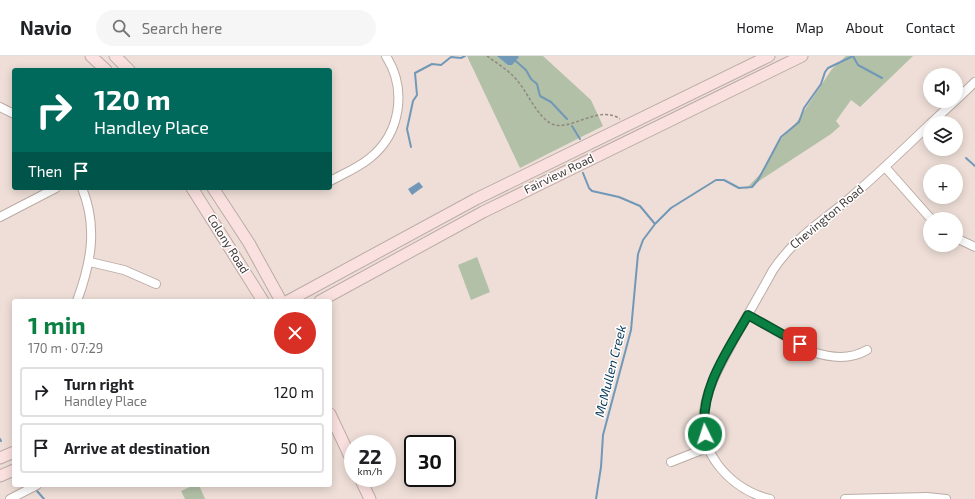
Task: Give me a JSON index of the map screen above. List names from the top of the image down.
{
  "streets": {
    "main road": ["Fairview Road", "Colony Road"],
    "street": ["Chevington Road"]
  },
  "water": ["McMullen Creek"],
  "page": {
    "header": "Navio",
    "search": "Search here",
    "nav": [
      "Home",
      "Map",
      "About",
      "Contact"
    ],
    "map_buttons": ["+", "−"],
    "turn": ["120 m", "Handley Place"],
    "then": "Then",
    "heading": ["1 min", "170 m · 07:29"],
    "list": [
      {
        "name": "Turn right",
        "note": "Handley Place",
        "value": "120 m"
      },
      {
        "name": "Arrive at destination",
        "value": "50 m"
      }
    ],
    "speed": "22 km/h",
    "limit": "30"
  }
}
